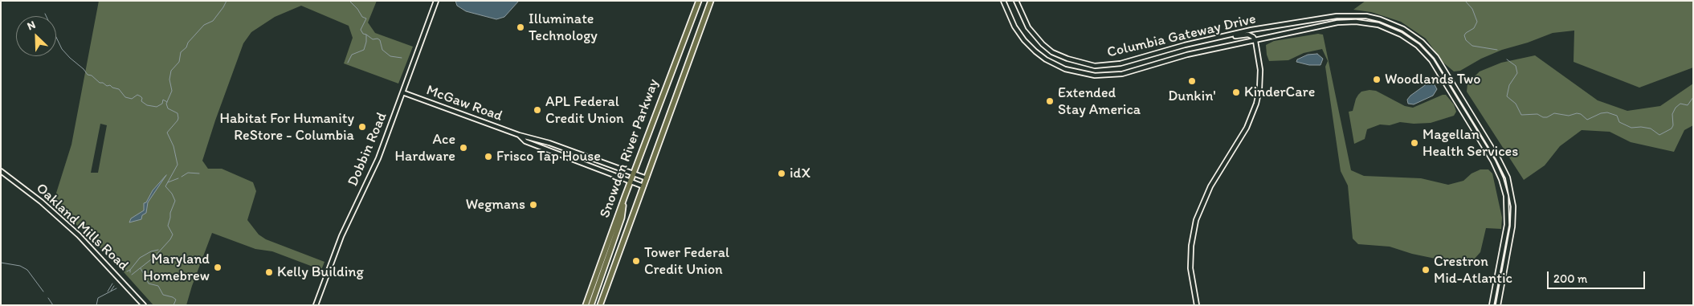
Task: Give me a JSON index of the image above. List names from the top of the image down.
{
  "streets": {
    "main road": ["Snowden River Parkway"],
    "street": [
      "Columbia Gateway Drive",
      "McGaw Road",
      "Dobbin Road",
      "Oakland Mills Road"
    ]
  },
  "crossings": [
    ["McGaw Road", "Snowden River Parkway"],
    ["McGaw Road", "Dobbin Road"]
  ],
  "places": [
    "Illuminate Technology",
    "Woodlands Two",
    "Dunkin'",
    "KinderCare",
    "Extended Stay America",
    "APL Federal Credit Union",
    "Habitat For Humanity ReStore - Columbia",
    "Magellan Health Services",
    "Ace Hardware",
    "Frisco Tap House",
    "idX",
    "Wegmans",
    "Tower Federal Credit Union",
    "Maryland Homebrew",
    "Crestron Mid-Atlantic",
    "Kelly Building"
  ],
  "scale_bar": "200 m",
  "north": "top left"
}
